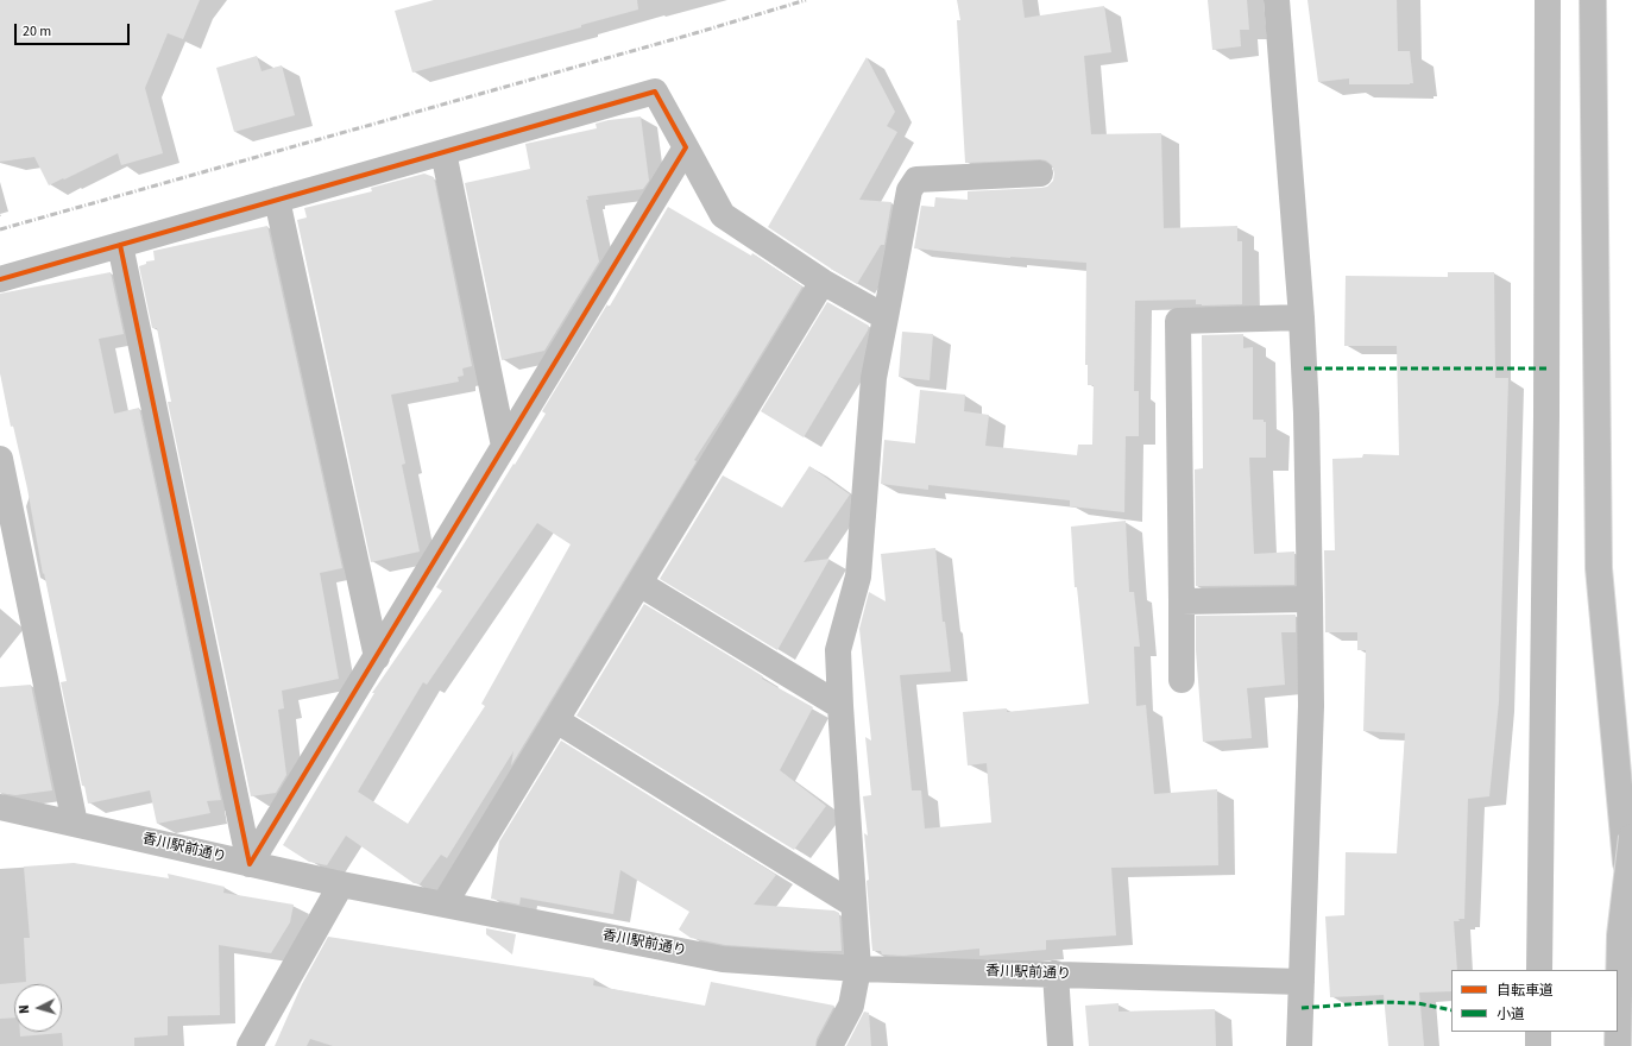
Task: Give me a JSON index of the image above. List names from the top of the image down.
{
  "streets": {
    "main road": ["香川駅前通り"]
  },
  "legend": ["自転車道", "小道"],
  "scale_bar": "20 m",
  "north": "left"
}
